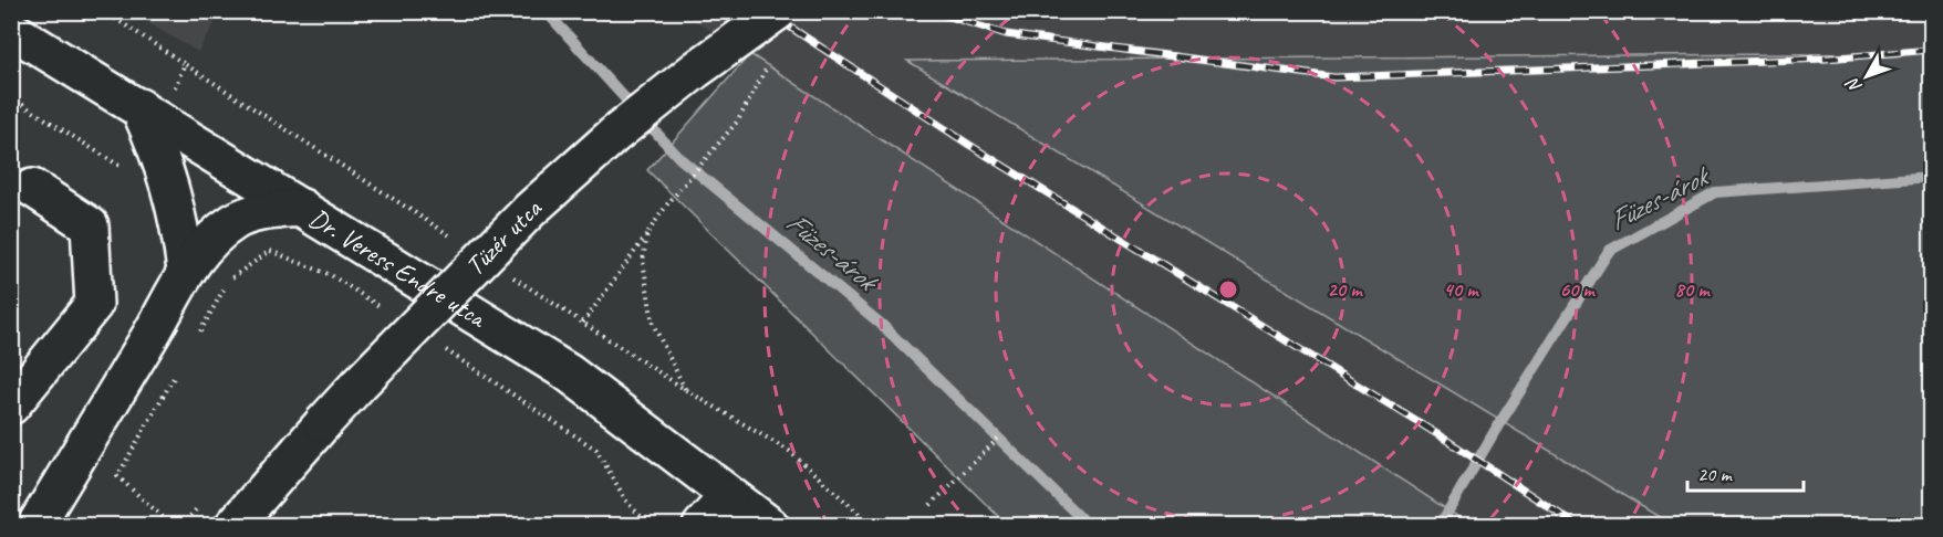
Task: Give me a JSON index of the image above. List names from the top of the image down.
{
  "streets": {
    "street": ["Tüzér utca", "Dr. Veress Endre utca"]
  },
  "water": ["Füzes-árok"],
  "scale_bar": "20 m",
  "north": "bottom left",
  "rings": [
    "20 m",
    "40 m",
    "60 m",
    "80 m"
  ]
}
